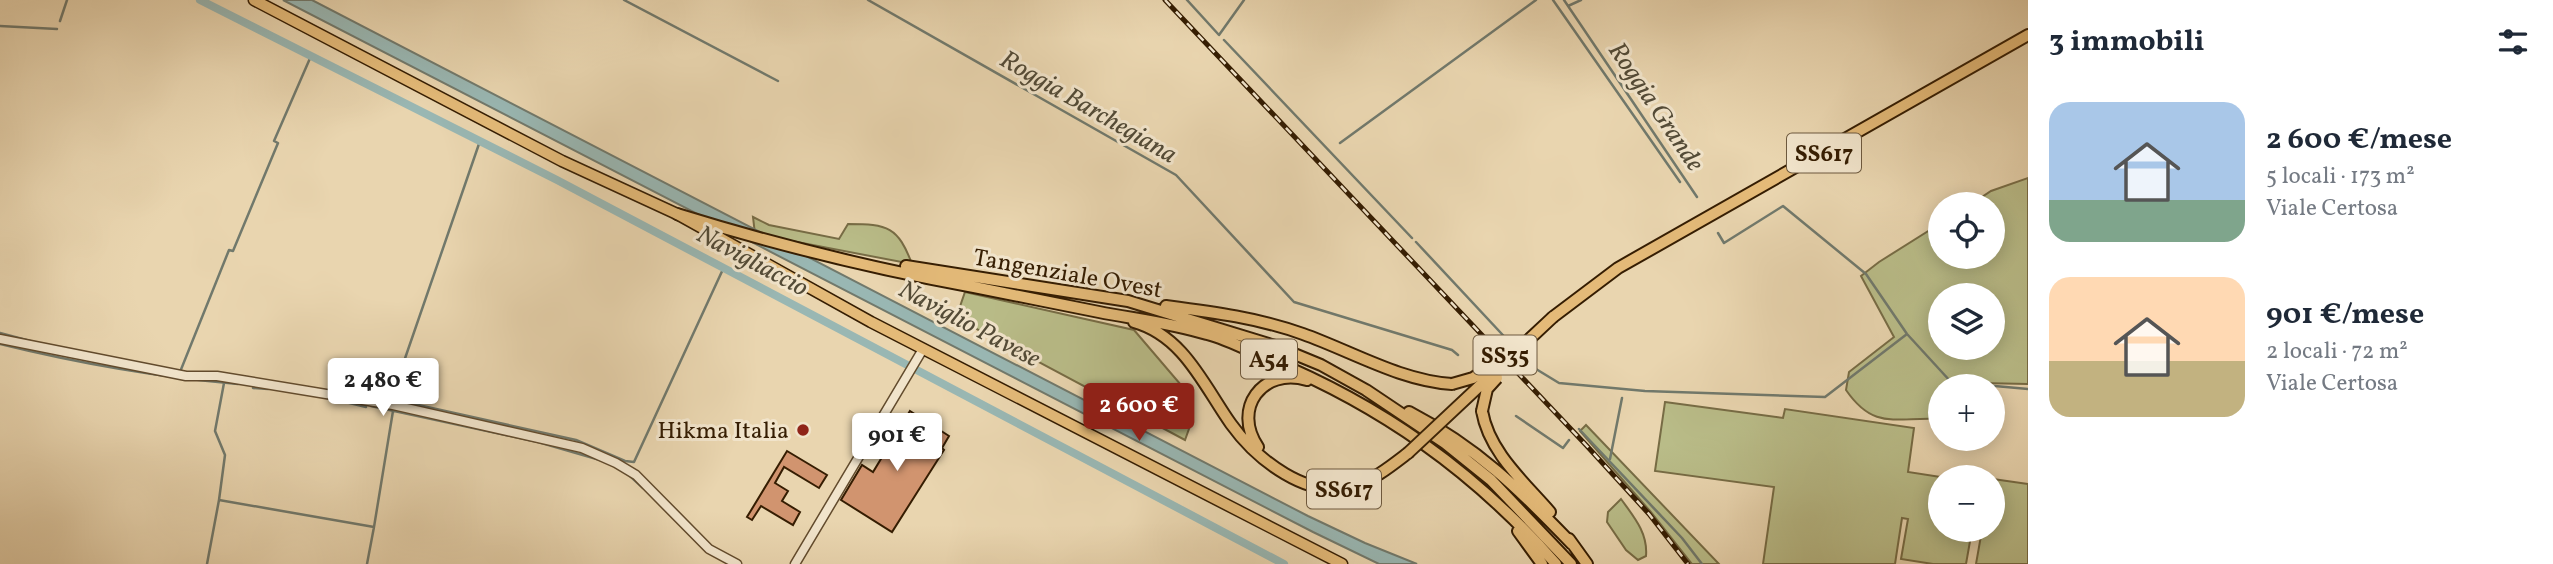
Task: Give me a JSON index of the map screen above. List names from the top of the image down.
{
  "streets": {
    "highway": [
      "SS617",
      "Tangenziale Ovest",
      "SS35",
      "A54"
    ]
  },
  "crossings": [
    ["SS617", "Tangenziale Ovest"],
    ["SS617", "SS35"],
    ["Tangenziale Ovest", "SS35"]
  ],
  "water": [
    "Roggia Barchegiana",
    "Roggia Grande",
    "Navigliaccio",
    "Naviglio Pavese"
  ],
  "places": ["Hikma Italia"],
  "page": {
    "heading": "3 immobili",
    "list": [
      {
        "name": "2 600 €/mese",
        "note": "5 locali · 173 m² · Viale Certosa"
      },
      {
        "name": "901 €/mese",
        "note": "2 locali · 72 m² · Viale Certosa"
      }
    ],
    "map_buttons": ["+", "−"],
    "price": ["2 480 €", "2 600 €", "901 €"]
  }
}
